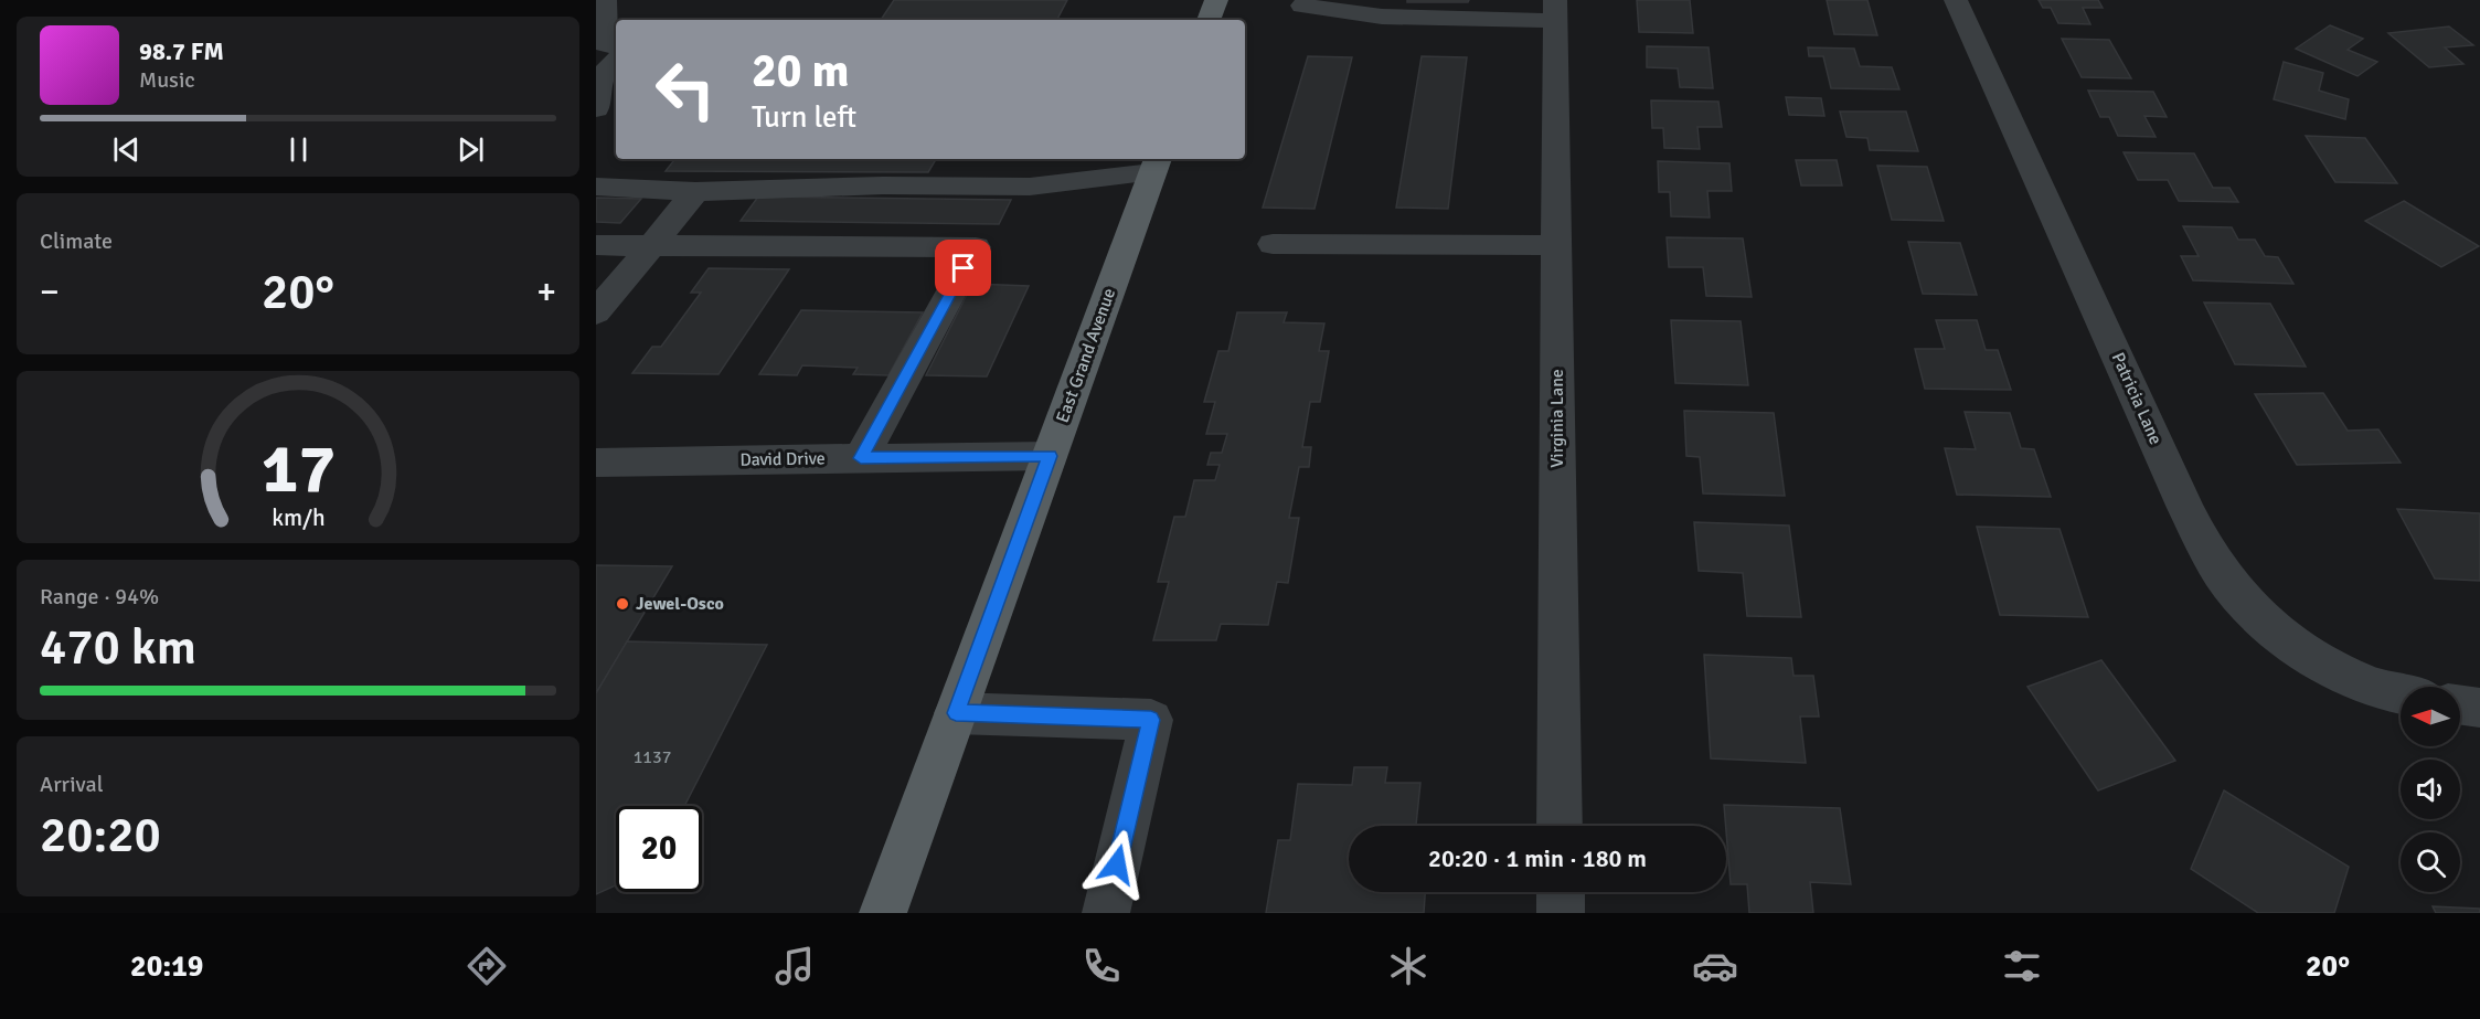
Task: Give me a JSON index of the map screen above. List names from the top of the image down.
{
  "streets": {
    "main road": ["East Grand Avenue"],
    "street": ["Patricia Lane", "Virginia Lane", "David Drive"]
  },
  "crossings": [
    ["East Grand Avenue", "David Drive"]
  ],
  "places": ["Jewel-Osco"],
  "house_numbers": ["1137"],
  "north": "left",
  "page": {
    "turn": ["20 m", "Turn left"],
    "song": ["98.7 FM", "Music"],
    "tile": [
      "Climate",
      ["Range · 94%", "470 km"],
      ["Arrival", "20:20"]
    ],
    "heat": ["−", "20°", "+"],
    "limit": "20",
    "trip": "20:20 · 1 min · 180 m",
    "tabs": ["20:19", "20°"],
    "gauge": ["17", "km/h"]
  }
}
